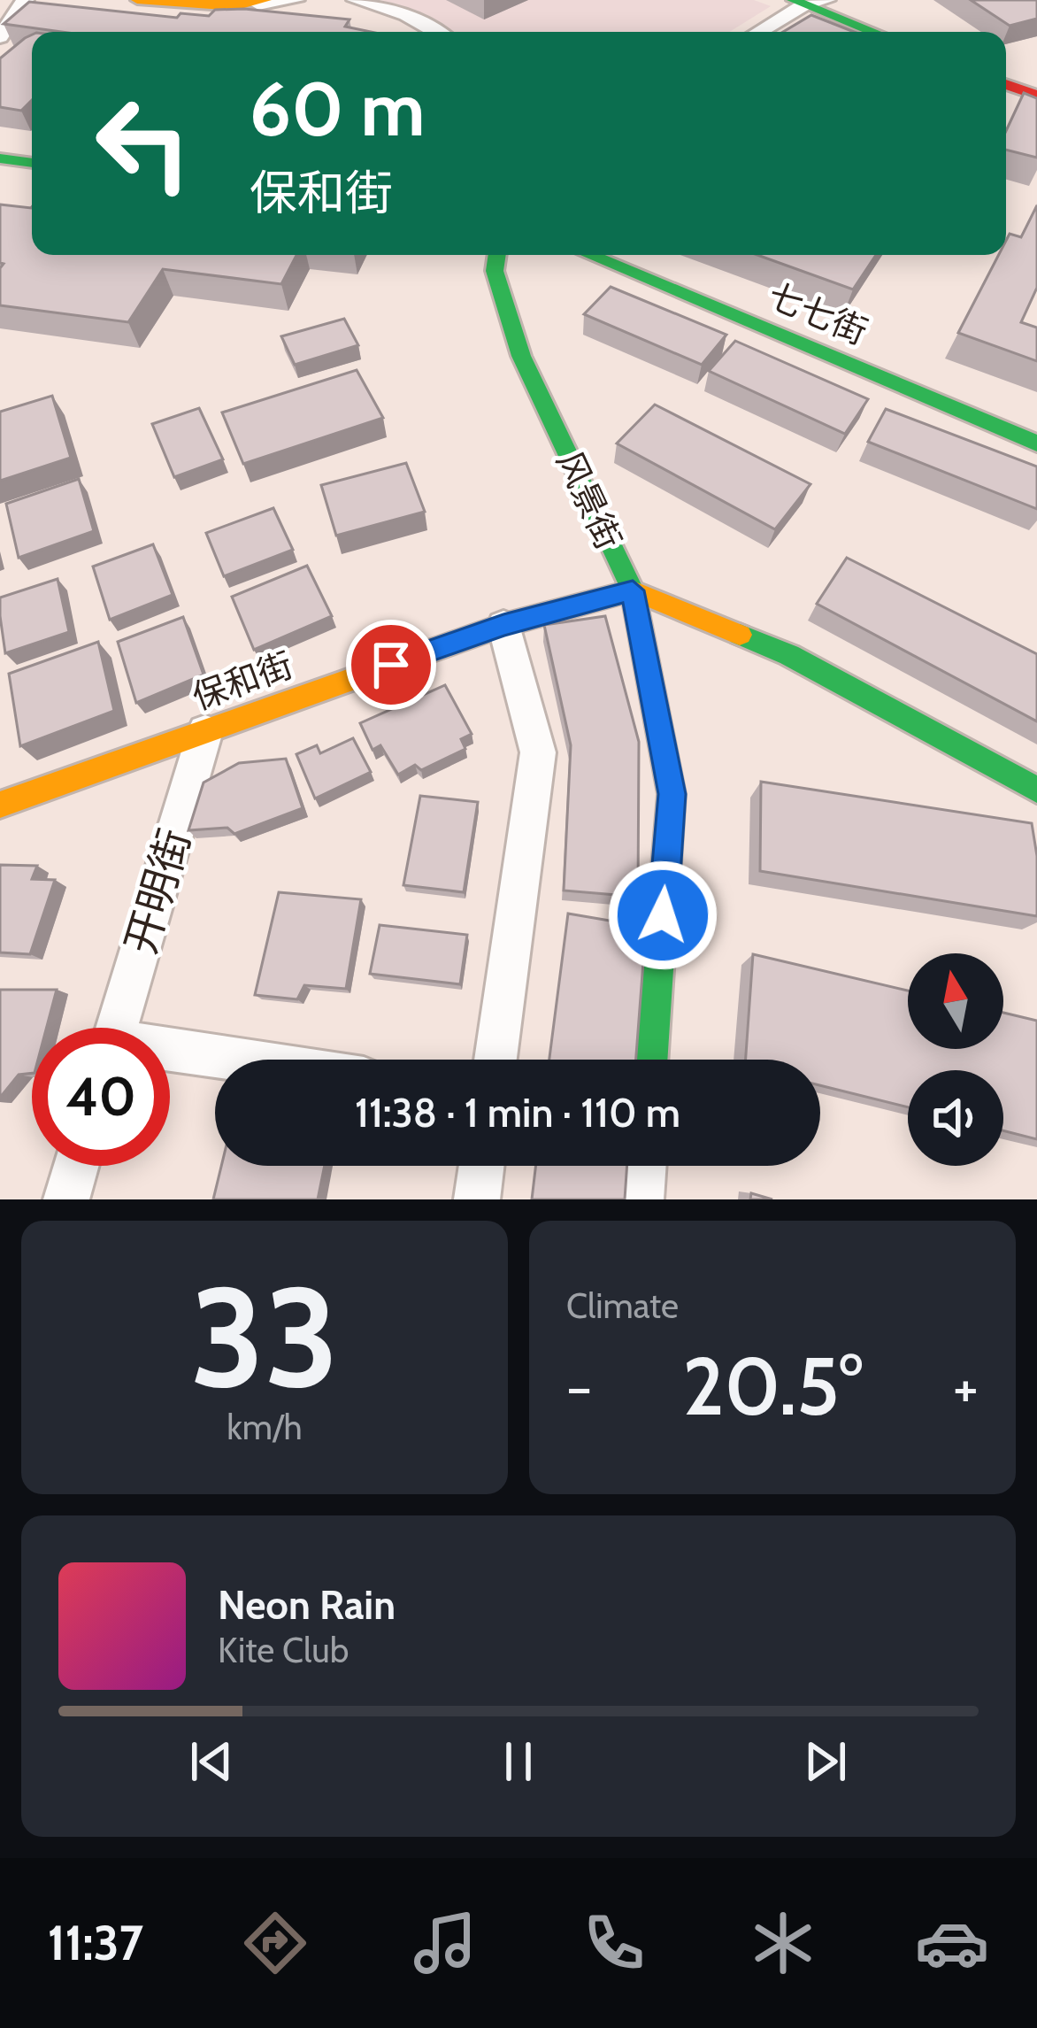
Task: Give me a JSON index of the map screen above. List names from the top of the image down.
{
  "streets": {
    "street": [
      "七七街",
      "风景街",
      "保和街",
      "开明街"
    ]
  },
  "crossings": [
    ["风景街", "保和街"],
    ["保和街", "开明街"]
  ],
  "north": "top",
  "page": {
    "turn": ["60 m", "保和街"],
    "limit": "40",
    "trip": "11:38 · 1 min · 110 m",
    "tile": [
      ["33", "km/h"],
      "Climate"
    ],
    "heat": ["−", "20.5°", "+"],
    "song": ["Neon Rain", "Kite Club"],
    "tabs": "11:37"
  }
}
